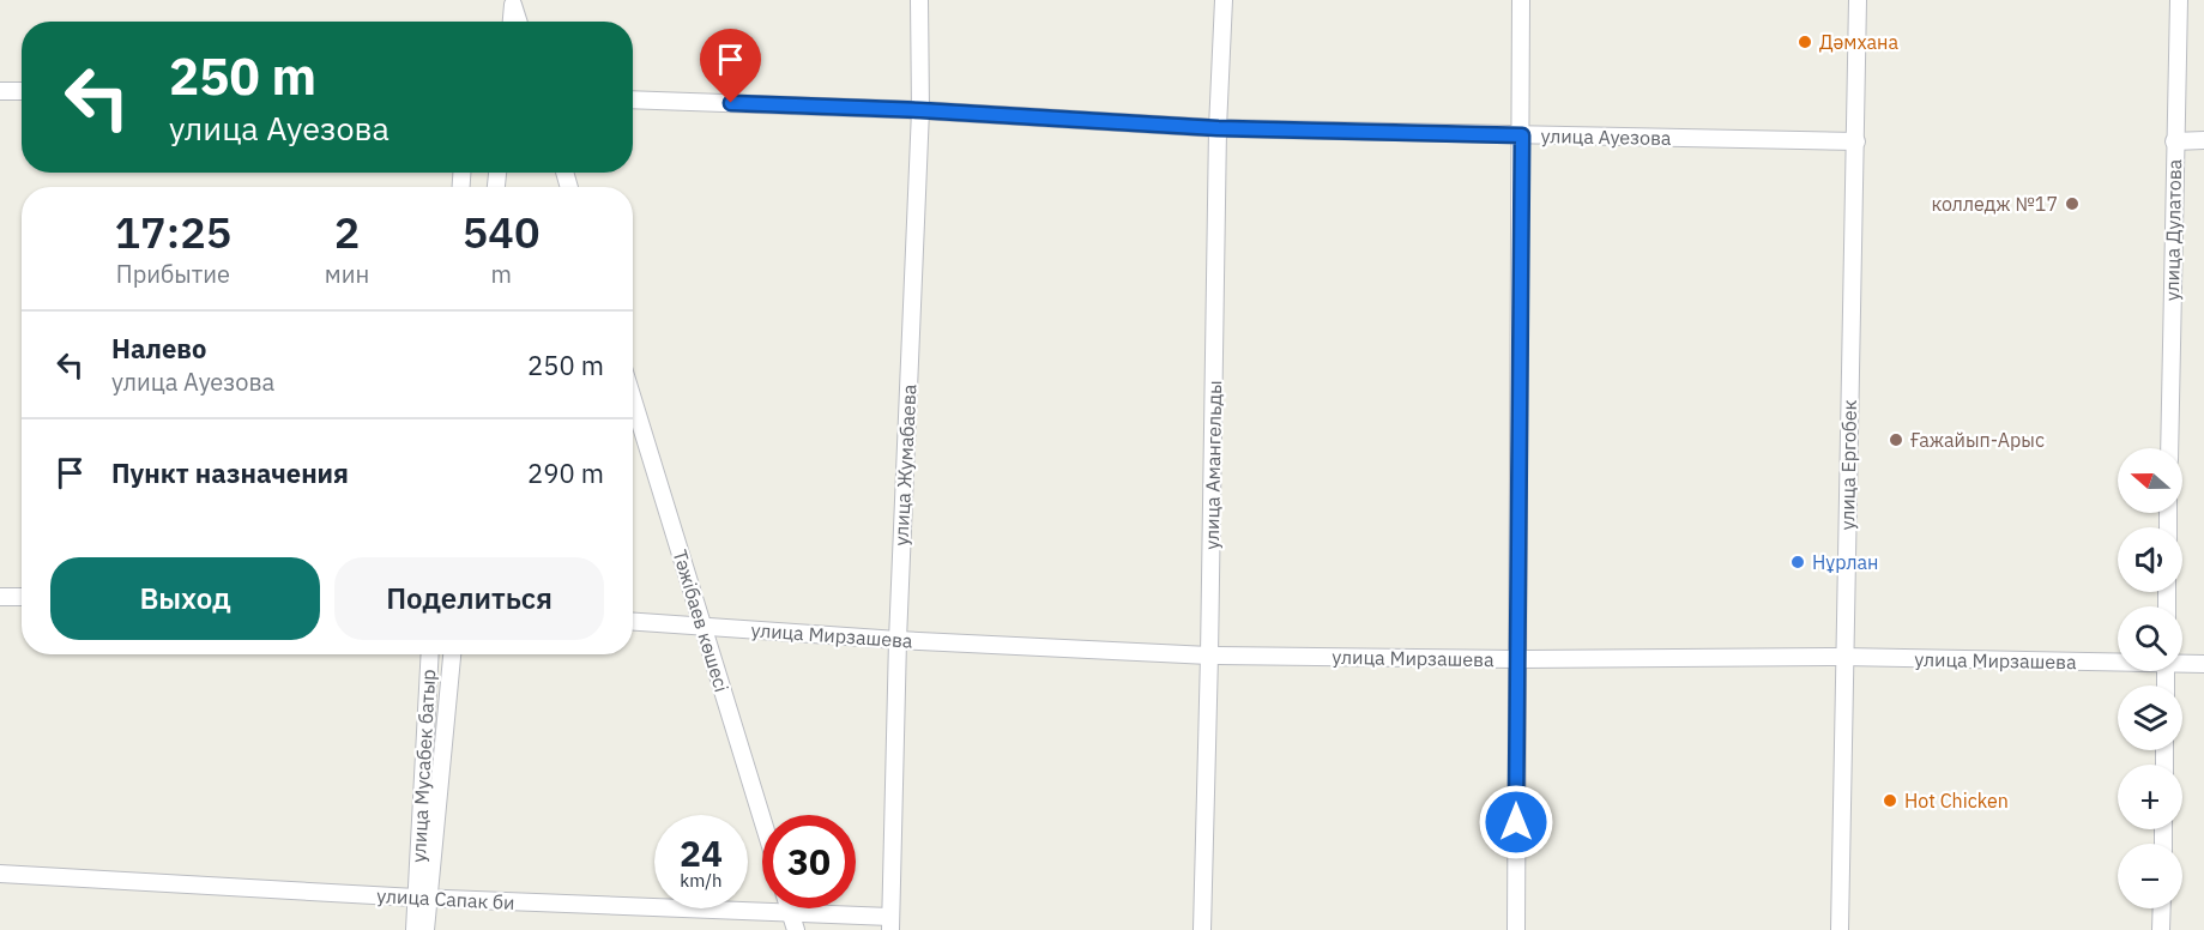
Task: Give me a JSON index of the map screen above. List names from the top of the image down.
{
  "streets": {
    "street": [
      "улица Ауезова",
      "улица Дулатова",
      "улица Жумабаева",
      "улица Амангельды",
      "улица Ергобек",
      "Тәжібаев көшесі",
      "улица Мирзашева",
      "улица Мусабек батыр",
      "улица Сапак би"
    ]
  },
  "crossings": [
    ["улица Ауезова", "улица Жумабаева"],
    ["улица Ауезова", "улица Амангельды"],
    ["улица Ауезова", "улица Ергобек"],
    ["улица Жумабаева", "улица Мирзашева"],
    ["улица Жумабаева", "улица Сапак би"],
    ["улица Амангельды", "улица Мирзашева"],
    ["улица Ергобек", "улица Мирзашева"],
    ["улица Мусабек батыр", "улица Сапак би"]
  ],
  "places": [
    "Дәмхана",
    "колледж №17",
    "Ғажайып-Арыс",
    "Нұрлан",
    "Hot Chicken"
  ],
  "north": "left",
  "page": {
    "turn": ["250 m", "улица Ауезова"],
    "eta": [
      "17:25",
      "Прибытие",
      "2",
      "мин",
      "540",
      "m"
    ],
    "list": [
      {
        "name": "Налево",
        "note": "улица Ауезова",
        "value": "250 m"
      },
      {
        "name": "Пункт назначения",
        "value": "290 m"
      }
    ],
    "map_buttons": ["+", "−"],
    "buttons": ["Выход", "Поделиться"],
    "speed": "24 km/h",
    "limit": "30"
  }
}
